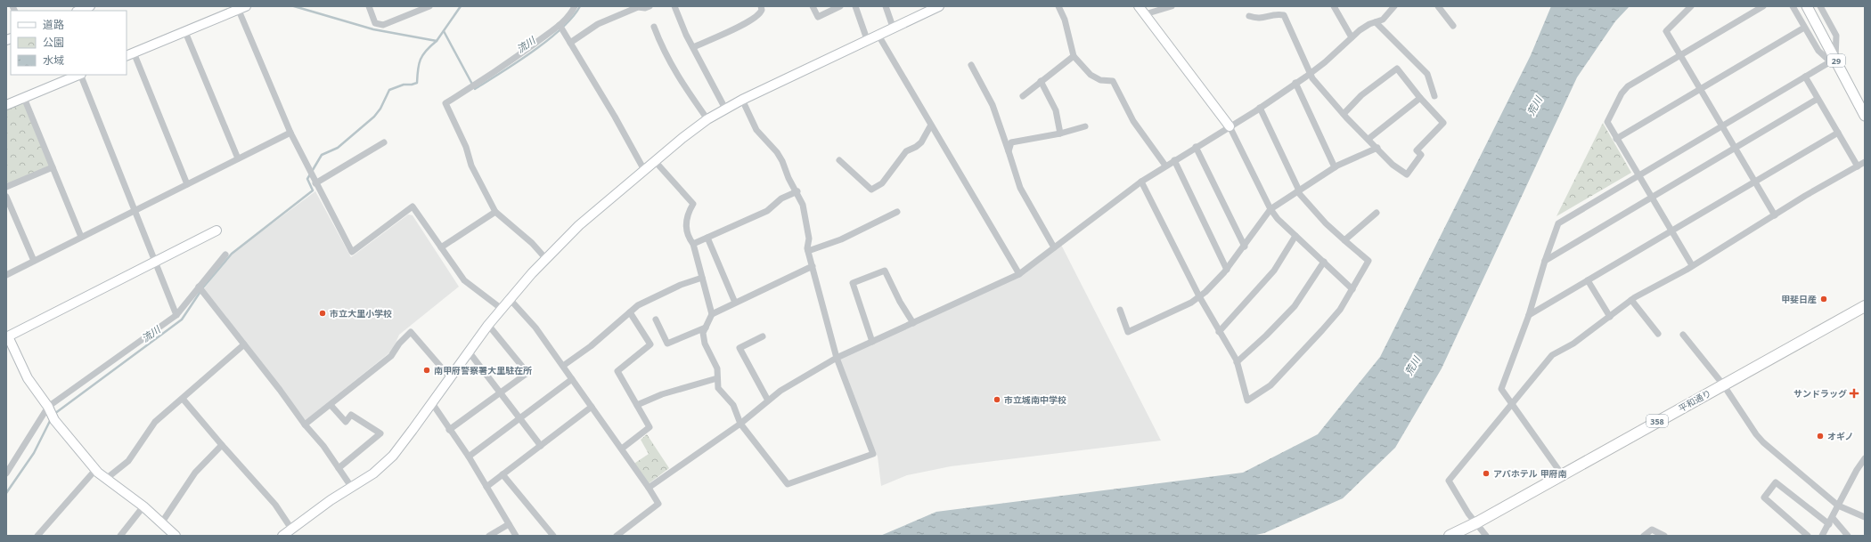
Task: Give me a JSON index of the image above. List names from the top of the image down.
{
  "streets": {
    "highway": ["平和通り", "358"],
    "main road": ["29"]
  },
  "water": ["流川", "荒川"],
  "places": {
    "other": [
      "甲斐日産",
      "市立大里小学校",
      "南甲府警察署大里駐在所",
      "市立城南中学校",
      "オギノ",
      "アパホテル 甲府南"
    ],
    "health": ["サンドラッグ"]
  },
  "legend": ["道路", "公園", "水域"]
}
